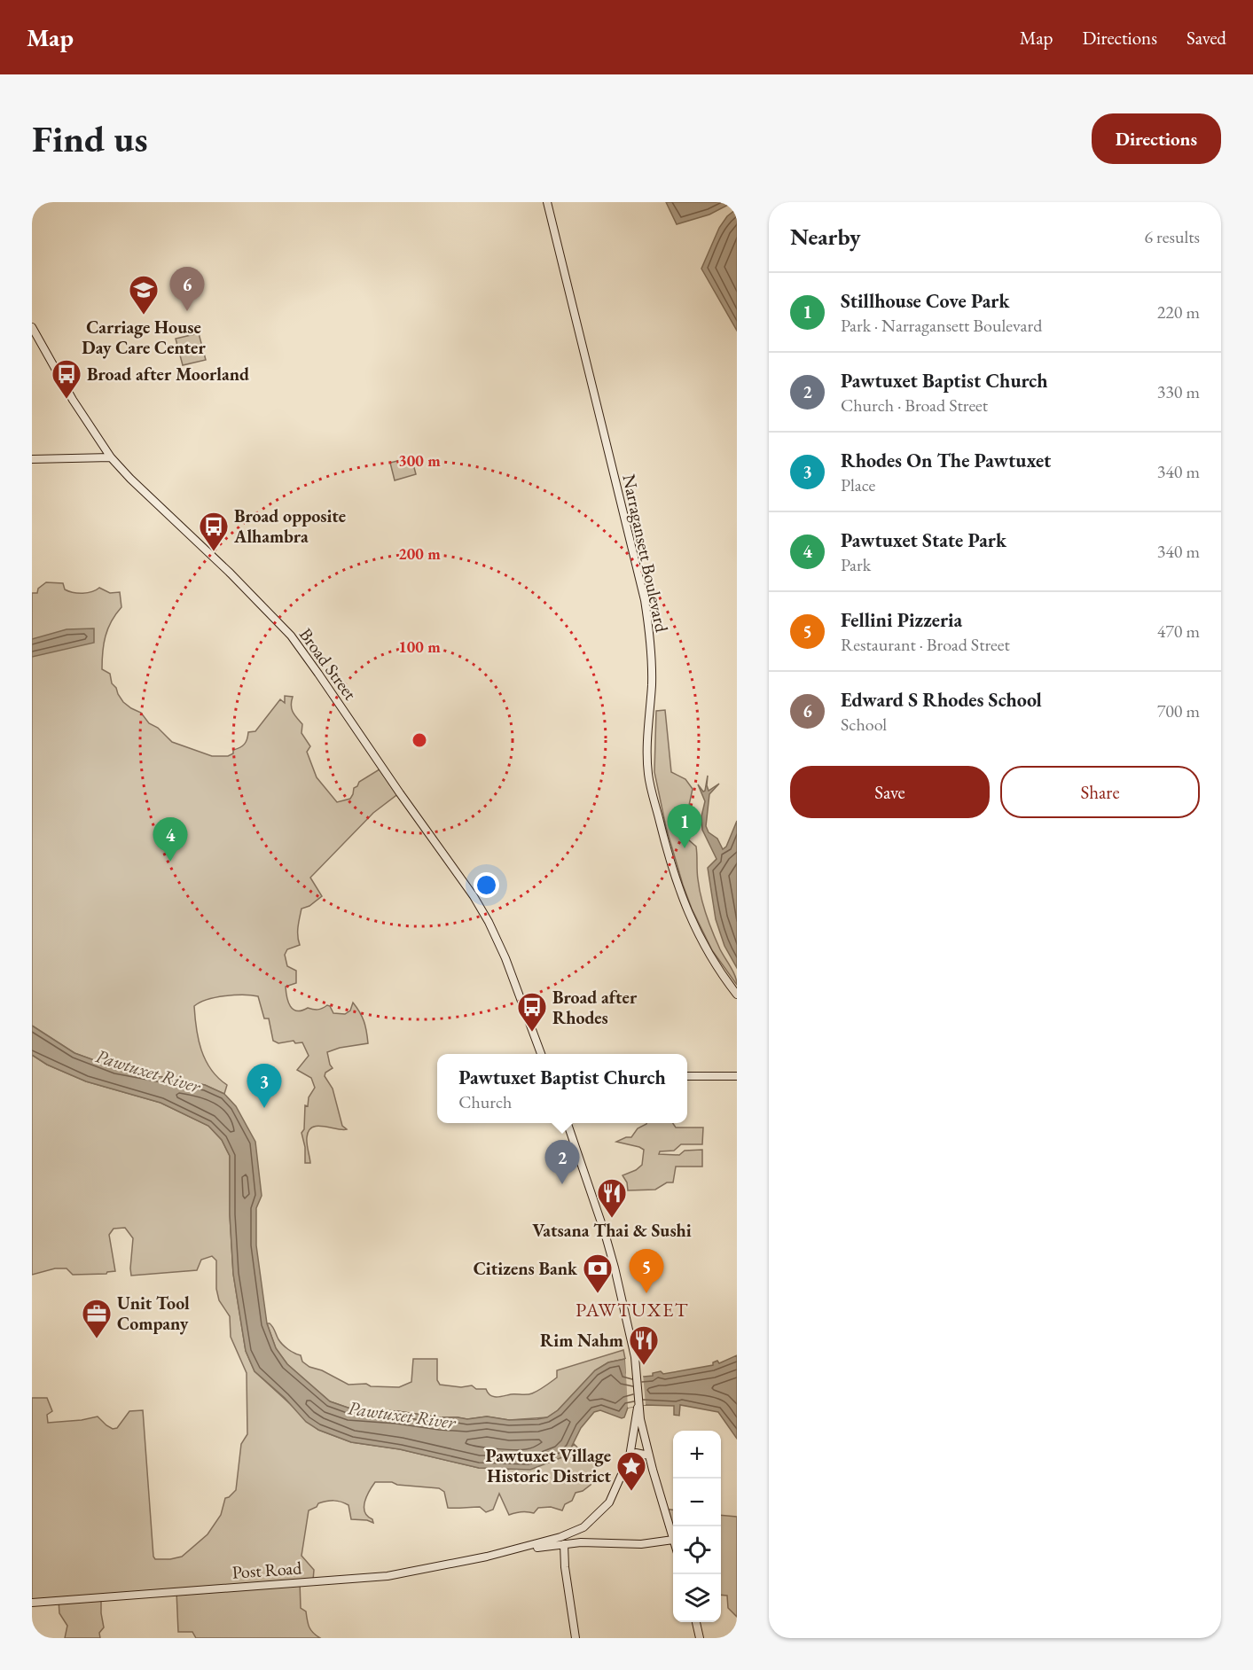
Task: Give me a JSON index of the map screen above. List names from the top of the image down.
{
  "streets": {
    "main road": ["Narragansett Boulevard", "Broad Street", "Post Road"]
  },
  "districts": ["PAWTUXET"],
  "water": ["Pawtuxet River"],
  "places": {
    "school or university": ["Carriage House Day Care Center"],
    "bus stop": ["Broad after Moorland", "Broad opposite Alhambra", "Broad after Rhodes"],
    "restaurant": ["Vatsana Thai & Sushi", "Rim Nahm"],
    "bank": ["Citizens Bank"],
    "office": ["Unit Tool Company"],
    "place": ["Pawtuxet Village Historic District"]
  },
  "page": {
    "header": "Map",
    "nav": ["Map", "Directions", "Saved"],
    "buttons": [
      "Directions",
      ["Save", "Share"]
    ],
    "title": "Find us",
    "heading": ["Nearby", "6 results"],
    "pins": [
      "6",
      "1",
      "4",
      "3",
      "2",
      "5"
    ],
    "list": [
      {
        "mark": "1",
        "name": "Stillhouse Cove Park",
        "note": "Park · Narragansett Boulevard",
        "value": "220 m"
      },
      {
        "mark": "2",
        "name": "Pawtuxet Baptist Church",
        "note": "Church · Broad Street",
        "value": "330 m"
      },
      {
        "mark": "3",
        "name": "Rhodes On The Pawtuxet",
        "note": "Place",
        "value": "340 m"
      },
      {
        "mark": "4",
        "name": "Pawtuxet State Park",
        "note": "Park",
        "value": "340 m"
      },
      {
        "mark": "5",
        "name": "Fellini Pizzeria",
        "note": "Restaurant · Broad Street",
        "value": "470 m"
      },
      {
        "mark": "6",
        "name": "Edward S Rhodes School",
        "note": "School",
        "value": "700 m"
      }
    ],
    "popup": ["Pawtuxet Baptist Church", "Church"],
    "map_buttons": ["+", "−"]
  },
  "rings": ["300 m", "200 m", "100 m"]
}
